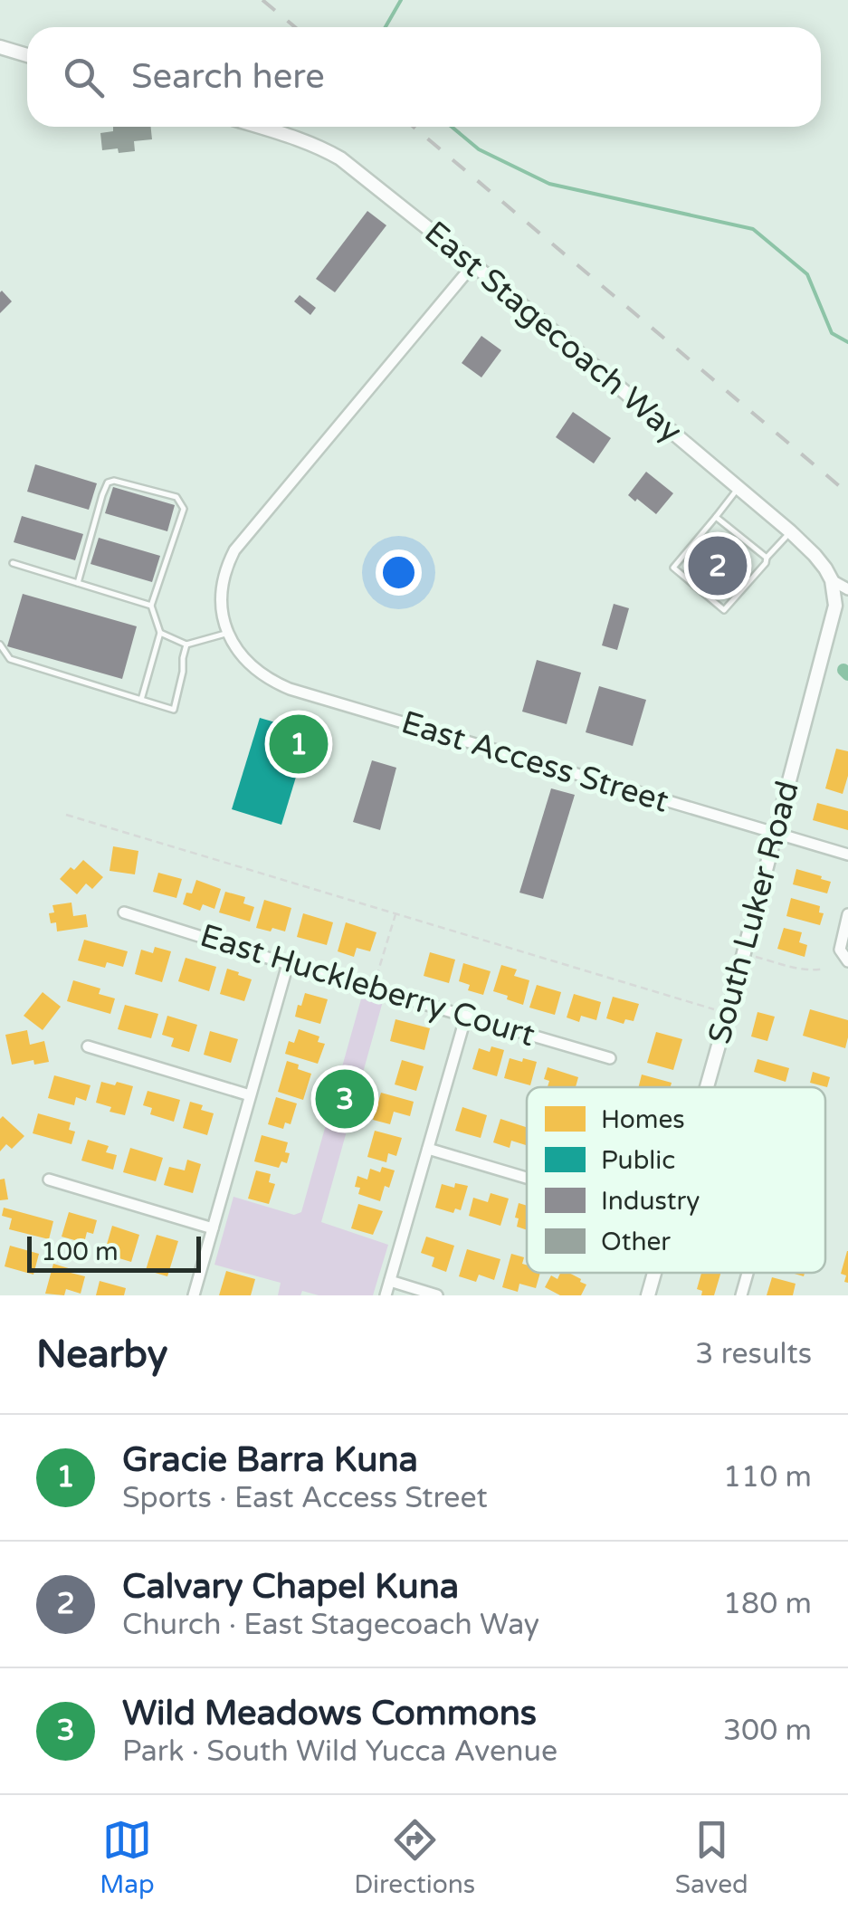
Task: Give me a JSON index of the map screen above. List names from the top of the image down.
{
  "streets": {
    "street": [
      "East Stagecoach Way",
      "East Access Street",
      "South Luker Road",
      "East Huckleberry Court"
    ]
  },
  "crossings": [
    ["East Stagecoach Way", "East Access Street"],
    ["East Stagecoach Way", "South Luker Road"],
    ["East Access Street", "South Luker Road"]
  ],
  "legend": [
    "Homes",
    "Public",
    "Industry",
    "Other"
  ],
  "scale_bar": "100 m",
  "page": {
    "search": "Search here",
    "pins": ["2", "1", "3"],
    "scale": "100 m",
    "heading": ["Nearby", "3 results"],
    "list": [
      {
        "mark": "1",
        "name": "Gracie Barra Kuna",
        "note": "Sports · East Access Street",
        "value": "110 m"
      },
      {
        "mark": "2",
        "name": "Calvary Chapel Kuna",
        "note": "Church · East Stagecoach Way",
        "value": "180 m"
      },
      {
        "mark": "3",
        "name": "Wild Meadows Commons",
        "note": "Park · South Wild Yucca Avenue",
        "value": "300 m"
      }
    ],
    "nav": ["Map", "Directions", "Saved"]
  }
}
